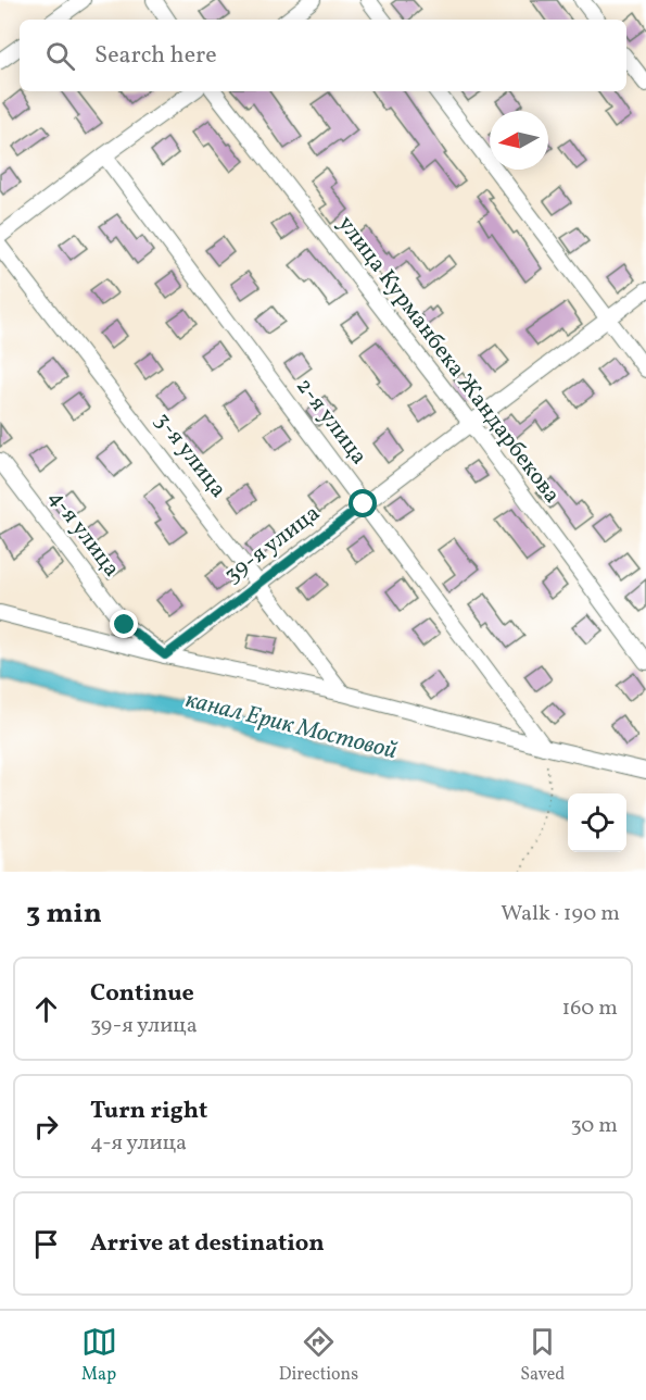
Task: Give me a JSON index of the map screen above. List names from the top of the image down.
{
  "streets": {
    "street": [
      "улица Курманбека Жандарбекова",
      "2-я улица",
      "3-я улица",
      "4-я улица",
      "39-я улица"
    ]
  },
  "crossings": [
    ["улица Курманбека Жандарбекова", "39-я улица"],
    ["2-я улица", "39-я улица"],
    ["3-я улица", "39-я улица"],
    ["4-я улица", "39-я улица"]
  ],
  "water": ["канал Ерик Мостовой"],
  "north": "left",
  "page": {
    "search": "Search here",
    "heading": ["3 min", "Walk · 190 m"],
    "list": [
      ["Continue", "39-я улица", "160 m"],
      ["Turn right", "4-я улица", "30 m"],
      "Arrive at destination"
    ],
    "nav": ["Map", "Directions", "Saved"]
  }
}
